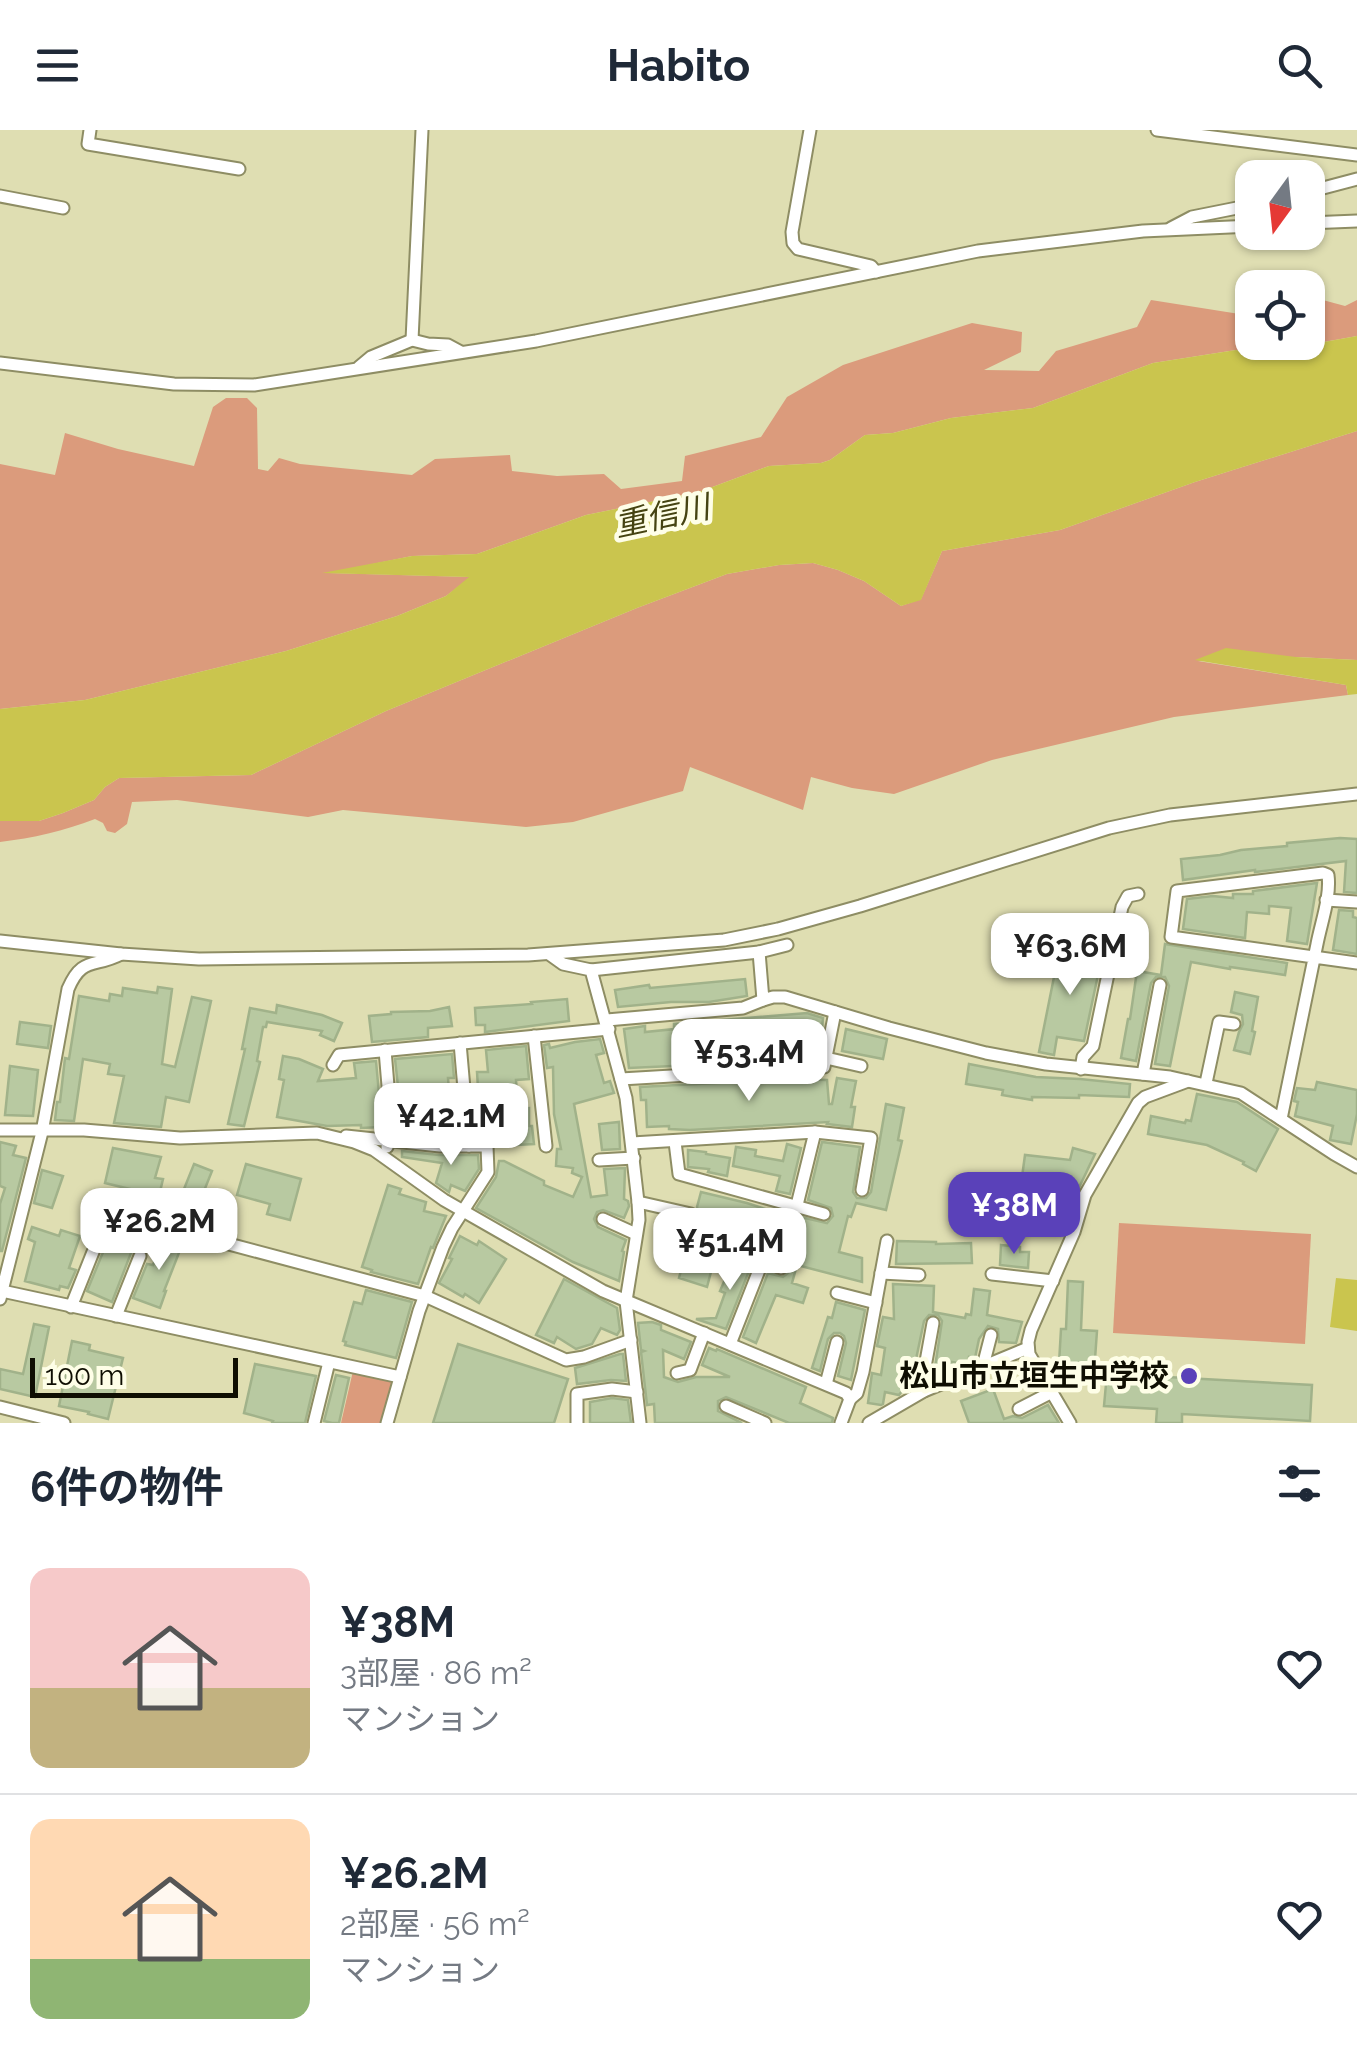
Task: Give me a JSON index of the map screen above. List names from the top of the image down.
{
  "water": ["重信川"],
  "places": ["松山市立垣生中学校"],
  "scale_bar": "100 m",
  "north": "bottom",
  "page": {
    "header": "Habito",
    "price": [
      "¥63.6M",
      "¥53.4M",
      "¥42.1M",
      "¥38M",
      "¥26.2M",
      "¥51.4M"
    ],
    "scale": "100 m",
    "heading": "6件の物件",
    "list": [
      {
        "name": "¥38M",
        "note": "3部屋 · 86 m² · マンション"
      },
      {
        "name": "¥26.2M",
        "note": "2部屋 · 56 m² · マンション"
      }
    ]
  }
}
